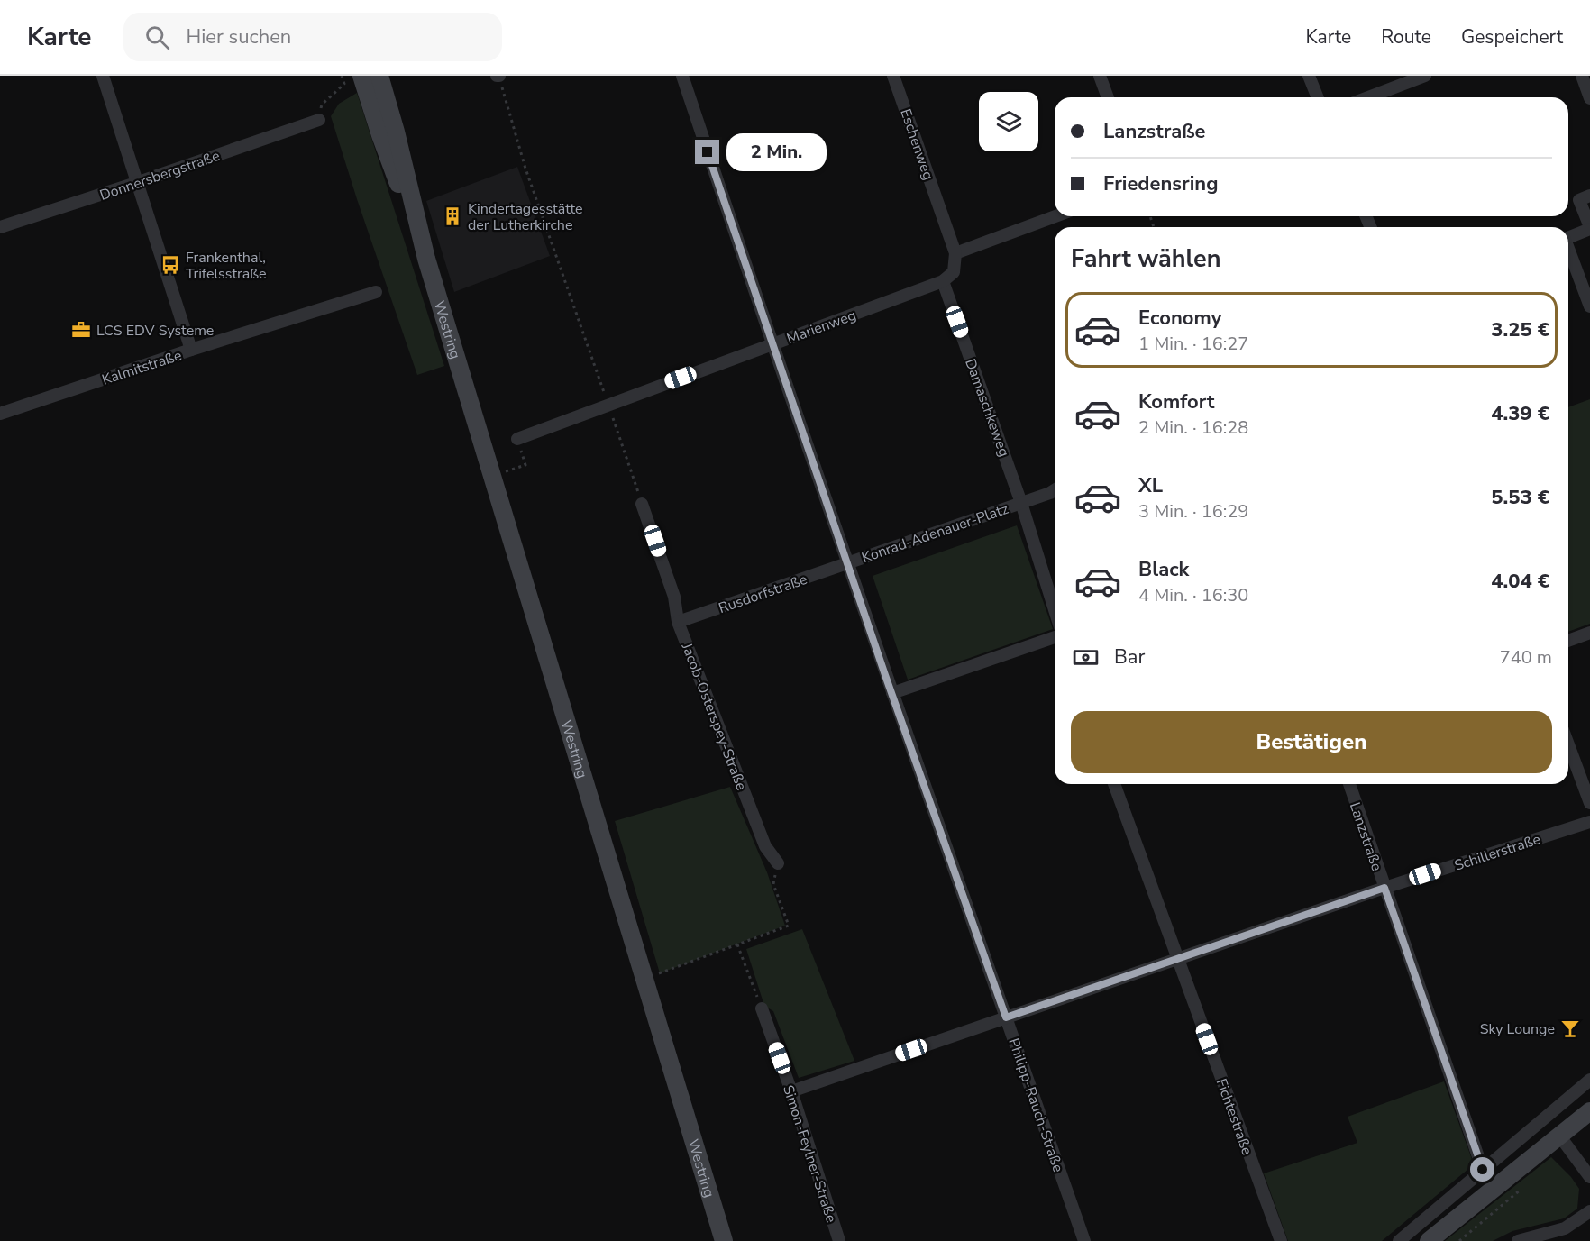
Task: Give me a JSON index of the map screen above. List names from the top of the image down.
{
  "streets": {
    "main road": ["Westring"],
    "street": [
      "Eschenweg",
      "Donnersbergstraße",
      "Marienweg",
      "Kalmitstraße",
      "Damaschkeweg",
      "Konrad-Adenauer-Platz",
      "Rusdorfstraße",
      "Jacob-Osterspey-Straße",
      "Lanzstraße",
      "Schillerstraße",
      "Philipp-Rauch-Straße",
      "Fichtestraße",
      "Simon-Feylner-Straße"
    ]
  },
  "crossings": [
    ["Marienweg", "Damaschkeweg"],
    ["Marienweg", "Philipp-Rauch-Straße"],
    ["Damaschkeweg", "Konrad-Adenauer-Platz"],
    ["Konrad-Adenauer-Platz", "Rusdorfstraße"],
    ["Konrad-Adenauer-Platz", "Philipp-Rauch-Straße"],
    ["Rusdorfstraße", "Jacob-Osterspey-Straße"],
    ["Rusdorfstraße", "Philipp-Rauch-Straße"],
    ["Lanzstraße", "Schillerstraße"],
    ["Schillerstraße", "Philipp-Rauch-Straße"],
    ["Schillerstraße", "Fichtestraße"],
    ["Schillerstraße", "Simon-Feylner-Straße"]
  ],
  "places": {
    "building": ["Kindertagesstätte der Lutherkirche"],
    "bus stop": ["Frankenthal, Trifelsstraße"],
    "office": ["LCS EDV Systeme"],
    "bar": ["Sky Lounge"]
  },
  "page": {
    "header": "Karte",
    "search": "Hier suchen",
    "nav": ["Karte", "Route", "Gespeichert"],
    "banner": ["Lanzstraße", "Friedensring"],
    "bubble": "2 Min.",
    "heading": "Fahrt wählen",
    "list": [
      {
        "name": "Economy",
        "note": "1 Min. · 16:27",
        "value": "3.25 €"
      },
      {
        "name": "Komfort",
        "note": "2 Min. · 16:28",
        "value": "4.39 €"
      },
      {
        "name": "XL",
        "note": "3 Min. · 16:29",
        "value": "5.53 €"
      },
      {
        "name": "Black",
        "note": "4 Min. · 16:30",
        "value": "4.04 €"
      }
    ],
    "pay": ["Bar", "740 m"],
    "buttons": "Bestätigen"
  }
}
